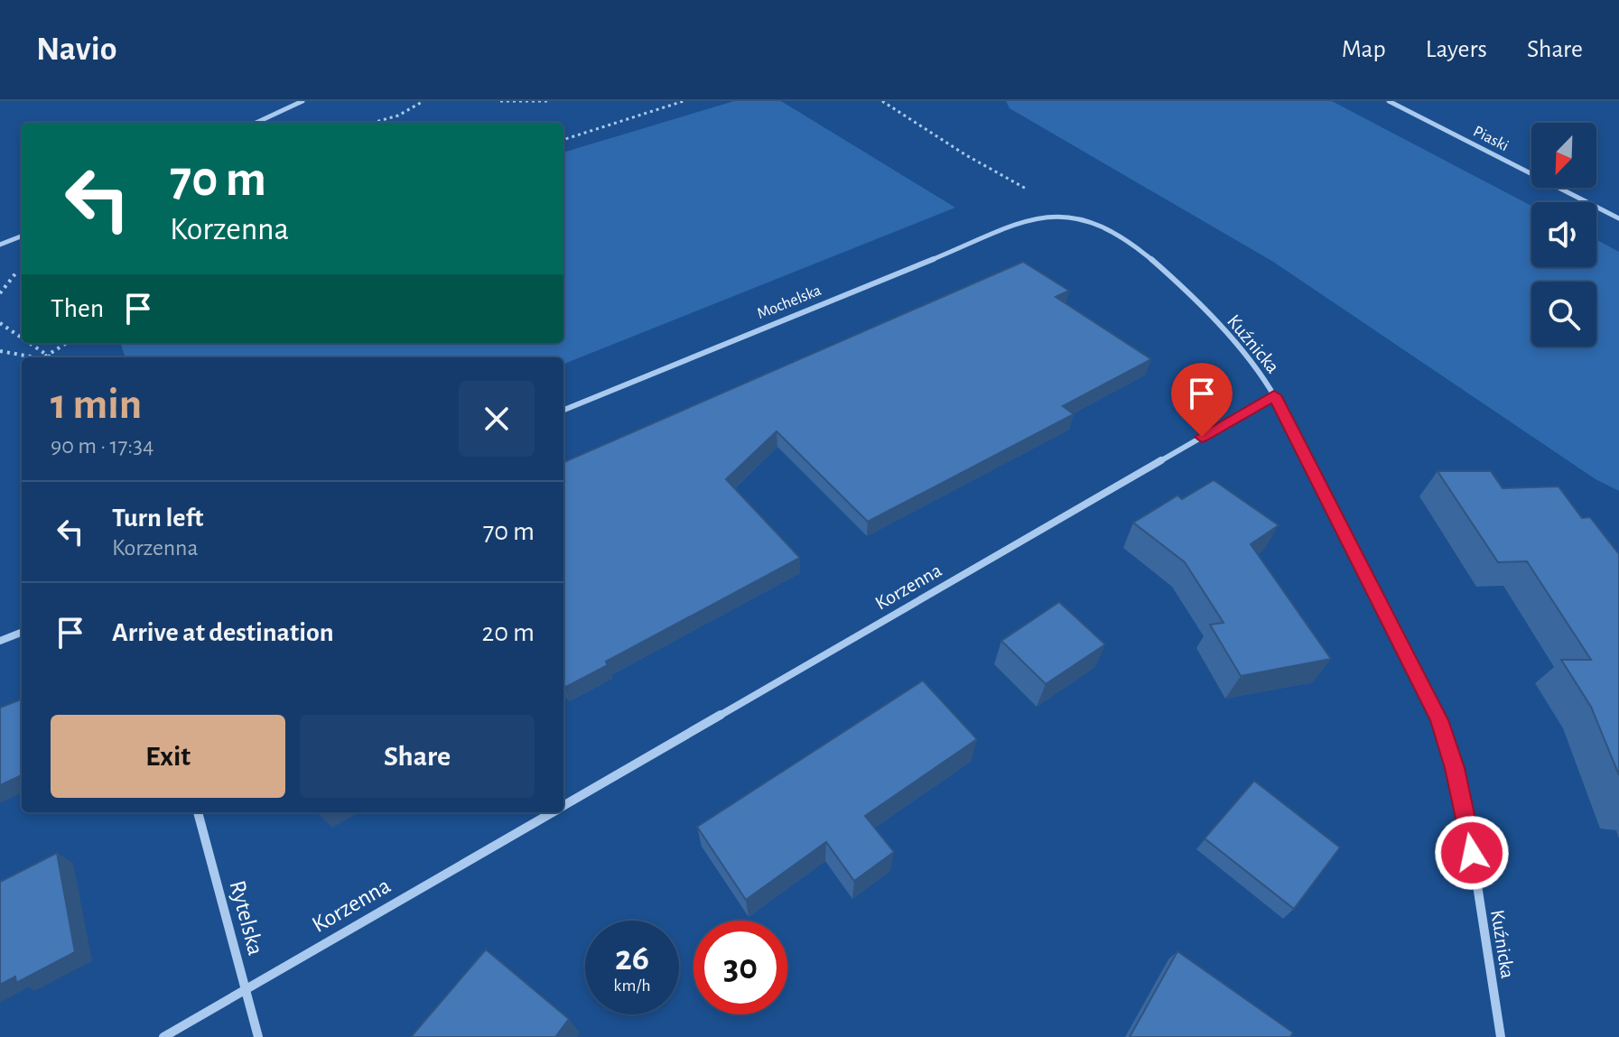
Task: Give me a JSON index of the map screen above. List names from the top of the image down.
{
  "streets": {
    "street": [
      "Piaski",
      "Mochelska",
      "Kuźnicka",
      "Korzenna",
      "Rytelska"
    ]
  },
  "crossings": [
    ["Mochelska", "Kuźnicka"],
    ["Kuźnicka", "Korzenna"],
    ["Korzenna", "Rytelska"]
  ],
  "north": "bottom left",
  "page": {
    "header": "Navio",
    "nav": ["Map", "Layers", "Share"],
    "turn": ["70 m", "Korzenna"],
    "then": "Then",
    "heading": ["1 min", "90 m · 17:34"],
    "list": [
      {
        "name": "Turn left",
        "note": "Korzenna",
        "value": "70 m"
      },
      {
        "name": "Arrive at destination",
        "value": "20 m"
      }
    ],
    "buttons": ["Exit", "Share"],
    "speed": "26 km/h",
    "limit": "30"
  }
}
